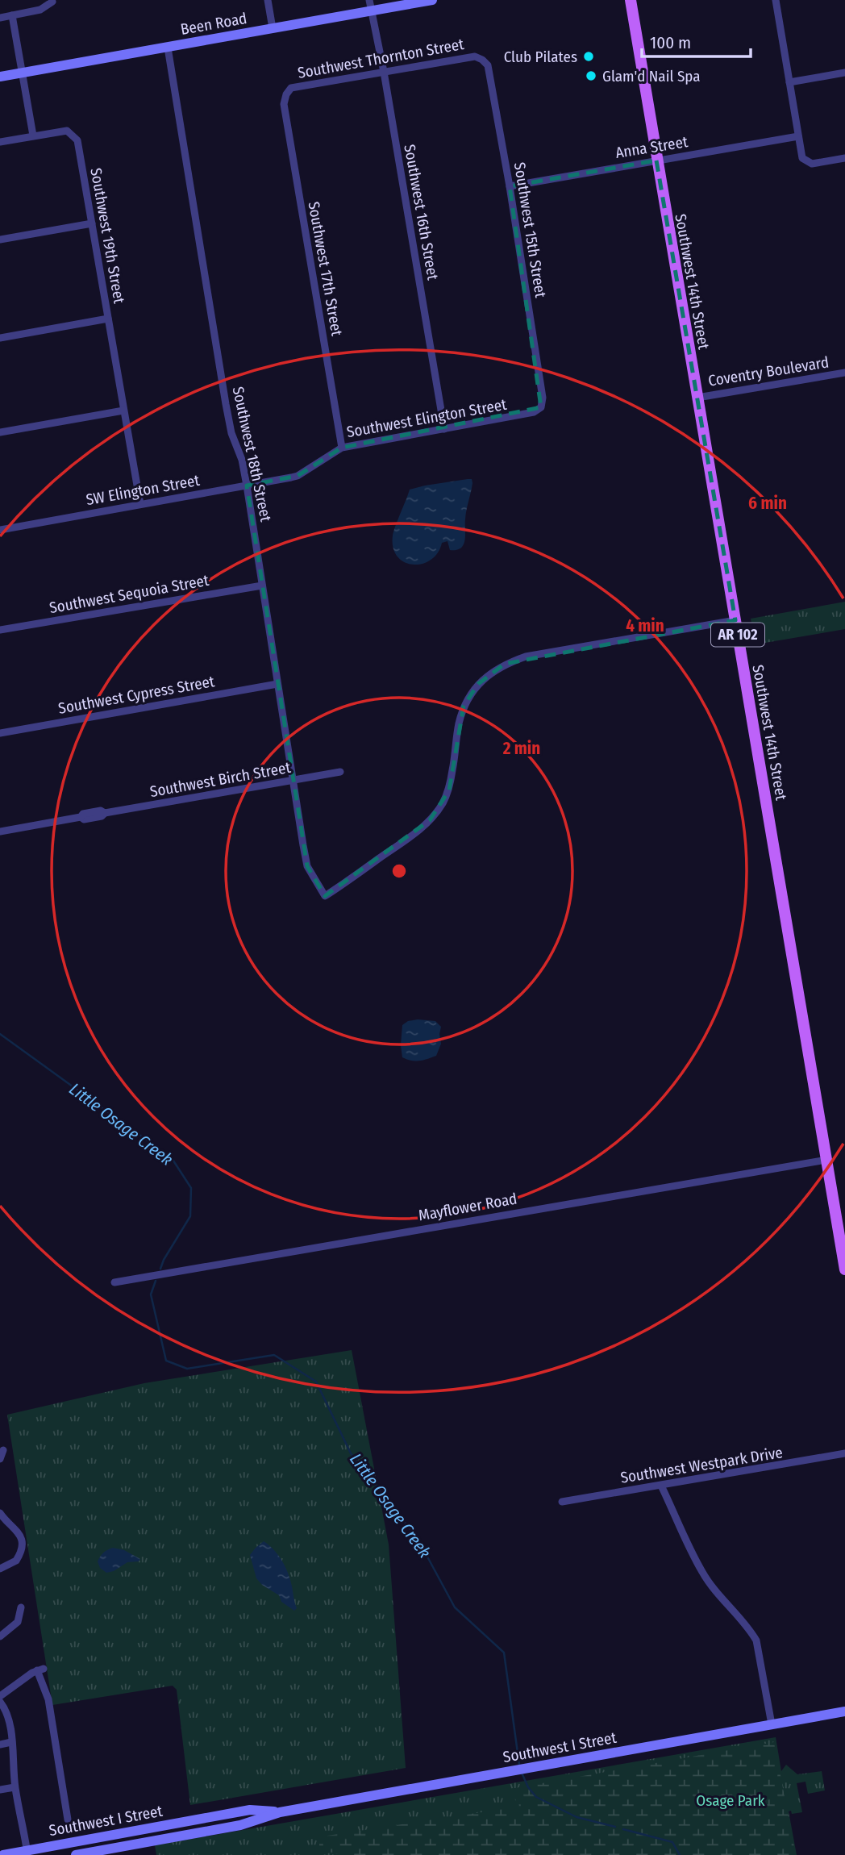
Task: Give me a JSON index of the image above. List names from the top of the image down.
{
  "streets": {
    "main road": [
      "Been Road",
      "Southwest 14th Street",
      "AR 102",
      "Southwest I Street"
    ],
    "street": [
      "Southwest Thornton Street",
      "Anna Street",
      "Southwest 16th Street",
      "Southwest 15th Street",
      "Southwest 19th Street",
      "Southwest 17th Street",
      "Coventry Boulevard",
      "Southwest Elington Street",
      "Southwest 18th Street",
      "SW Elington Street",
      "Southwest Sequoia Street",
      "Southwest Cypress Street",
      "Southwest Birch Street",
      "Mayflower Road",
      "Southwest Westpark Drive"
    ]
  },
  "crossings": [
    ["Been Road", "Southwest 16th Street"],
    ["Been Road", "Southwest 18th Street"],
    ["Southwest Thornton Street", "Southwest 16th Street"],
    ["Southwest Thornton Street", "Southwest 15th Street"],
    ["Southwest Thornton Street", "Southwest 17th Street"],
    ["Anna Street", "Southwest 15th Street"],
    ["Anna Street", "Southwest 14th Street"],
    ["Southwest 16th Street", "Southwest Elington Street"],
    ["Southwest 15th Street", "Southwest Elington Street"],
    ["Southwest 19th Street", "SW Elington Street"],
    ["Southwest 17th Street", "Southwest Elington Street"],
    ["Southwest 14th Street", "Coventry Boulevard"],
    ["Southwest 14th Street", "Southwest 18th Street"],
    ["Southwest 14th Street", "Mayflower Road"],
    ["Southwest Elington Street", "SW Elington Street"],
    ["Southwest 18th Street", "SW Elington Street"],
    ["Southwest 18th Street", "Southwest Sequoia Street"],
    ["Southwest 18th Street", "Southwest Cypress Street"],
    ["Southwest 18th Street", "Southwest Birch Street"]
  ],
  "water": ["Little Osage Creek"],
  "parks": ["Osage Park"],
  "places": ["Club Pilates", "Glam'd Nail Spa"],
  "scale_bar": "100 m",
  "rings": ["6 min", "4 min", "2 min"]
}
